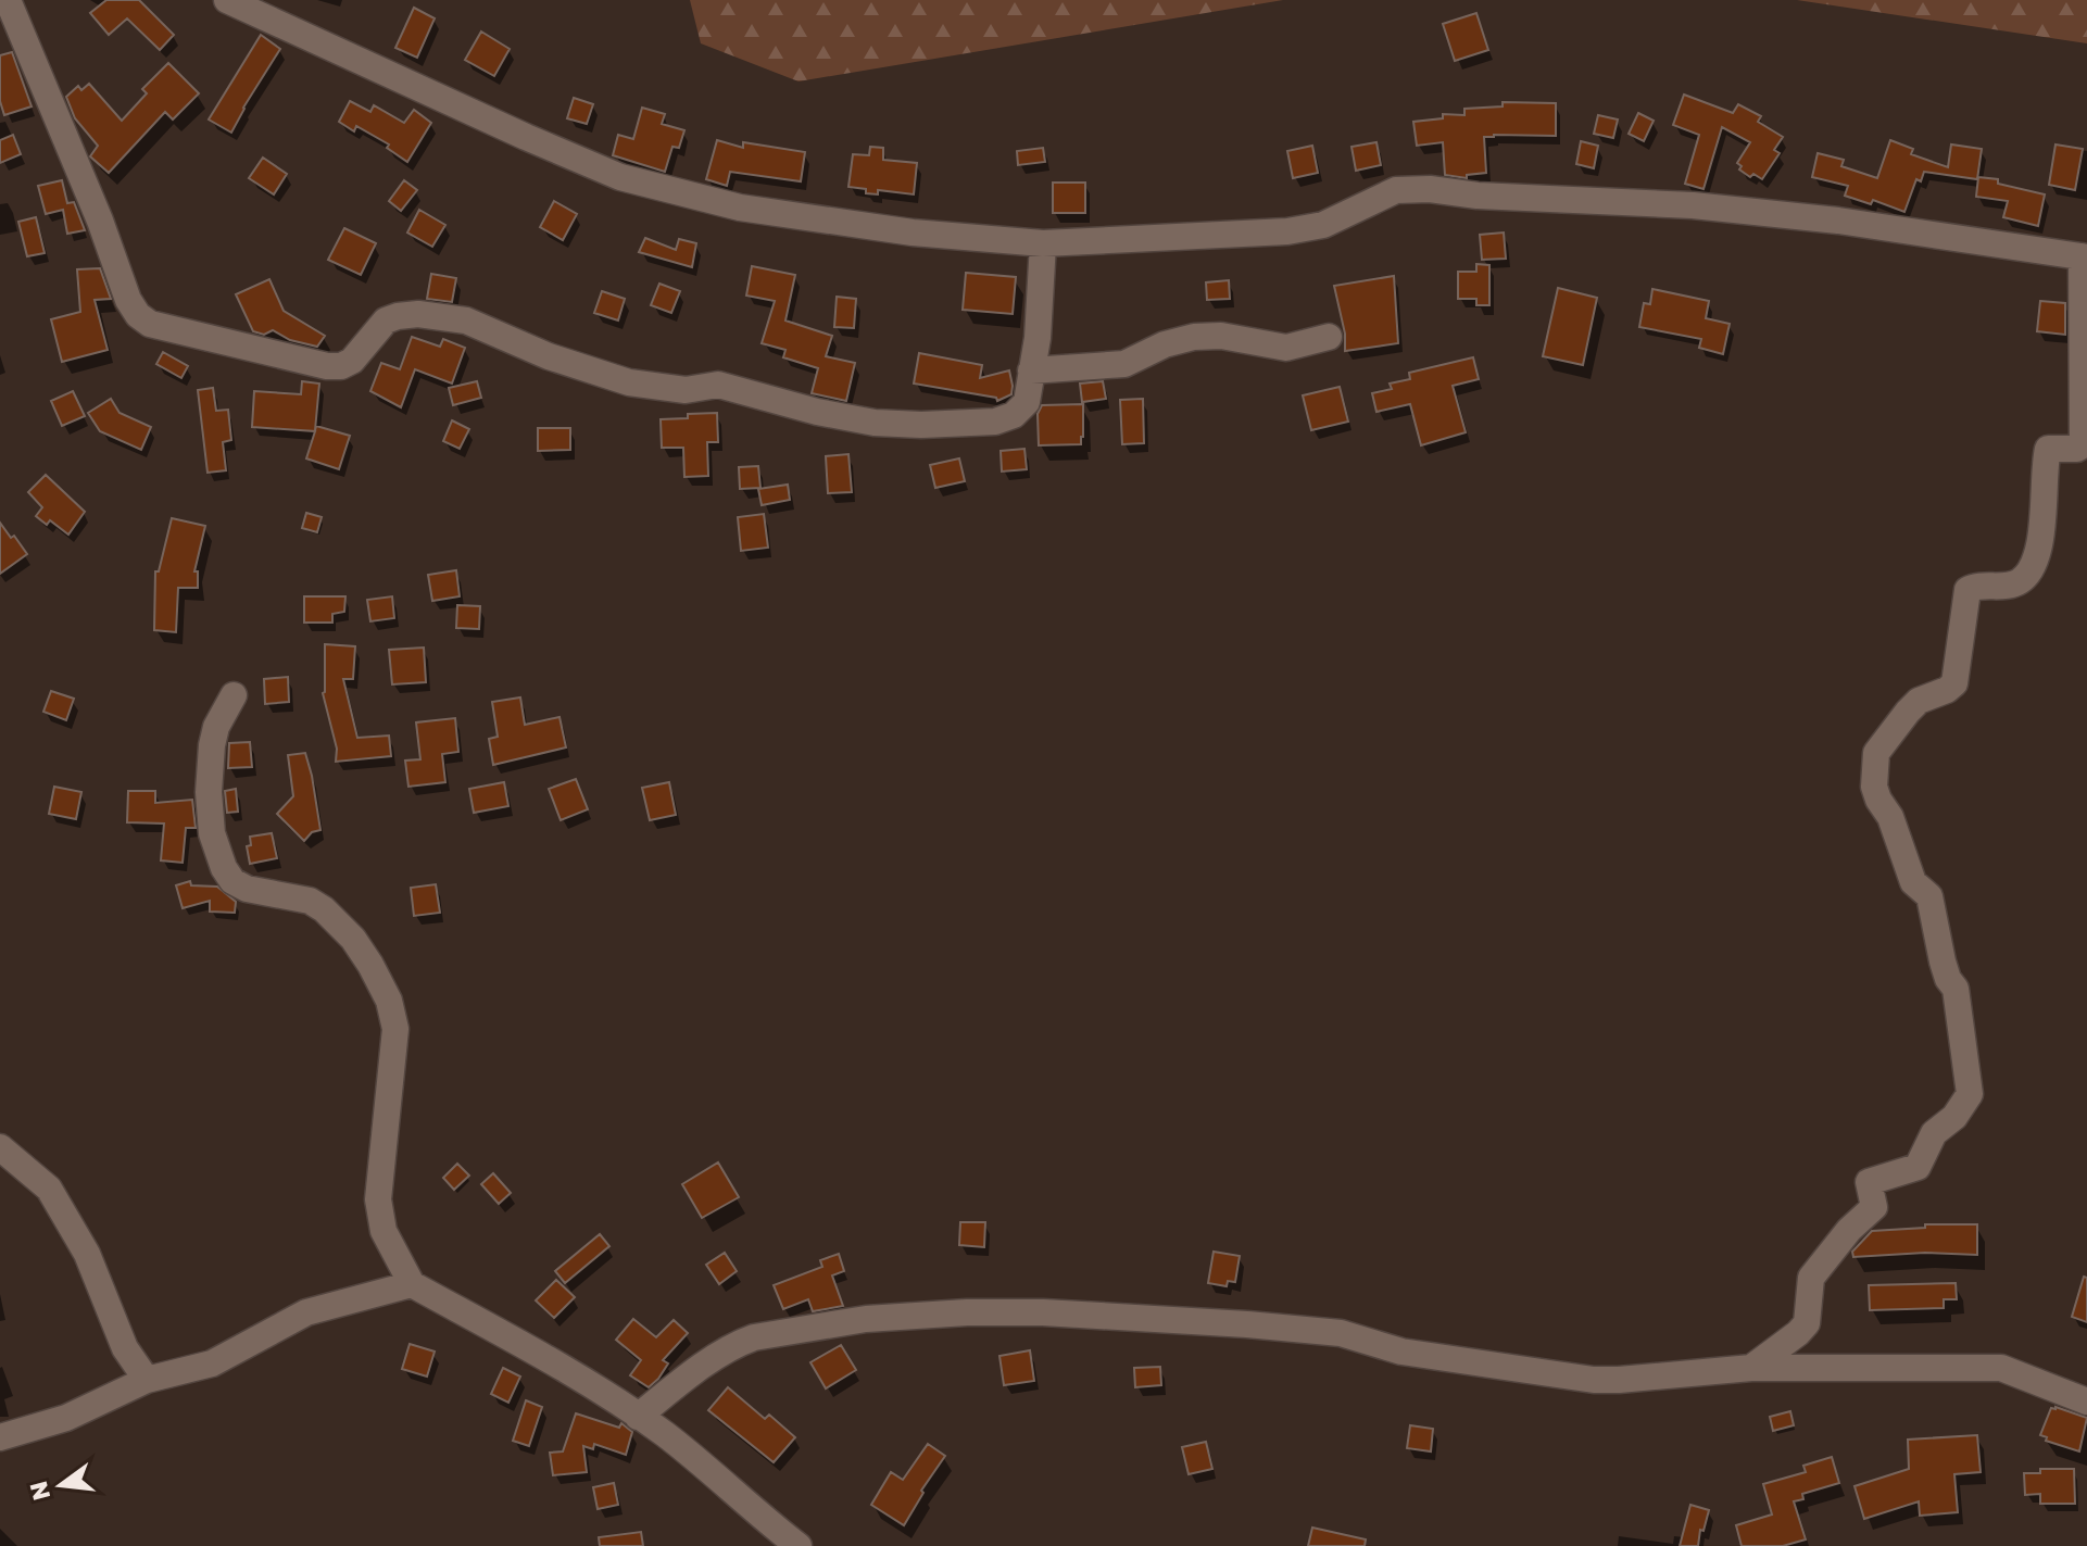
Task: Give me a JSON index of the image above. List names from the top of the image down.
{
  "north": "left"
}
